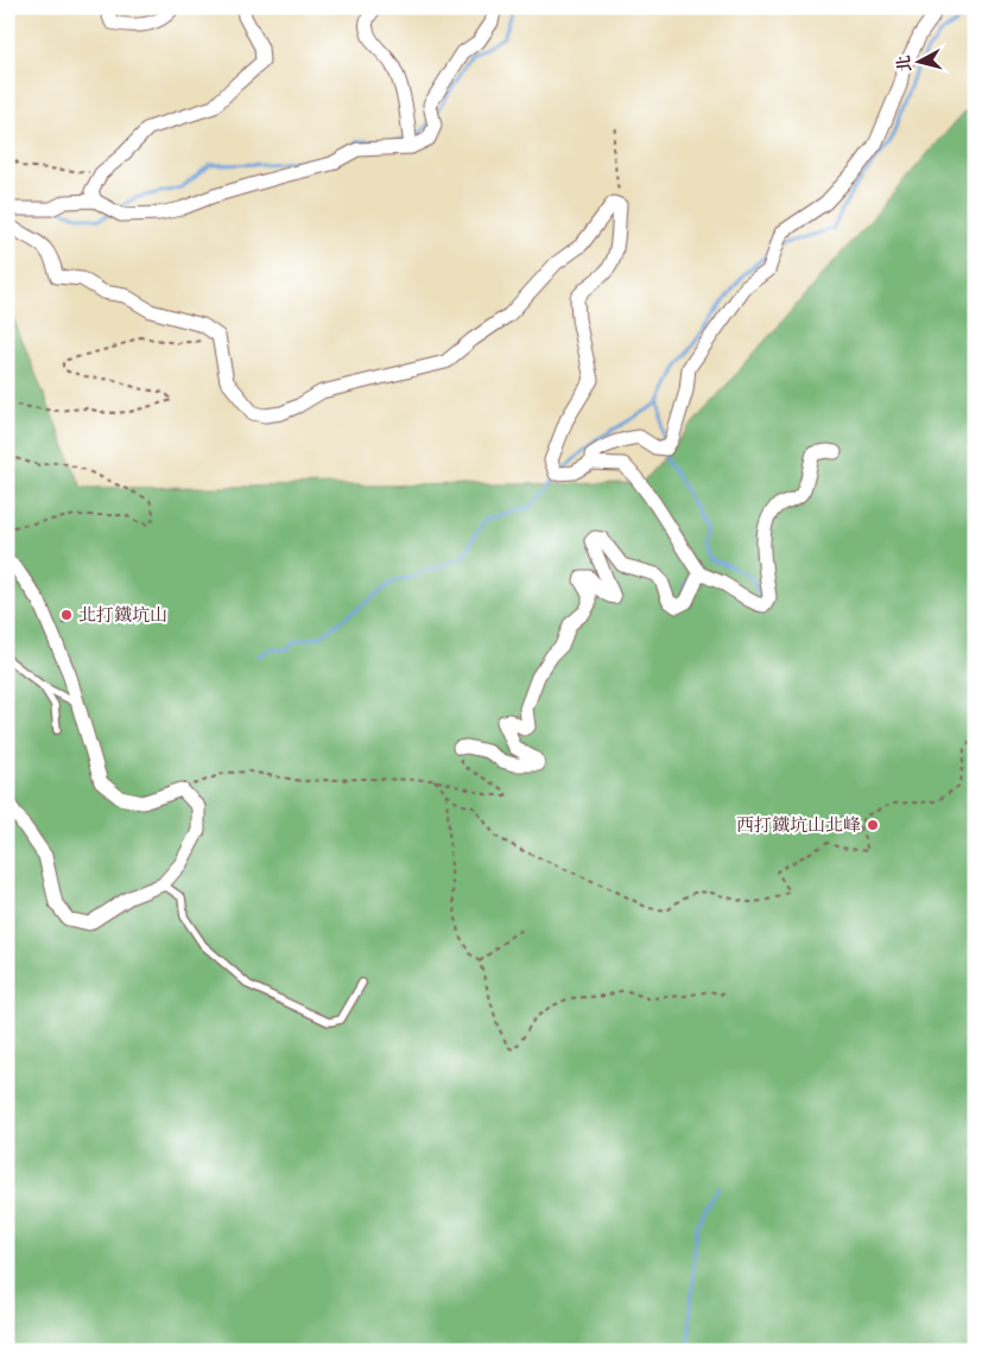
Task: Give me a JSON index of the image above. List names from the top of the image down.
{
  "places": ["北打鐵坑山", "西打鐵坑山北峰"],
  "north": "left"
}
